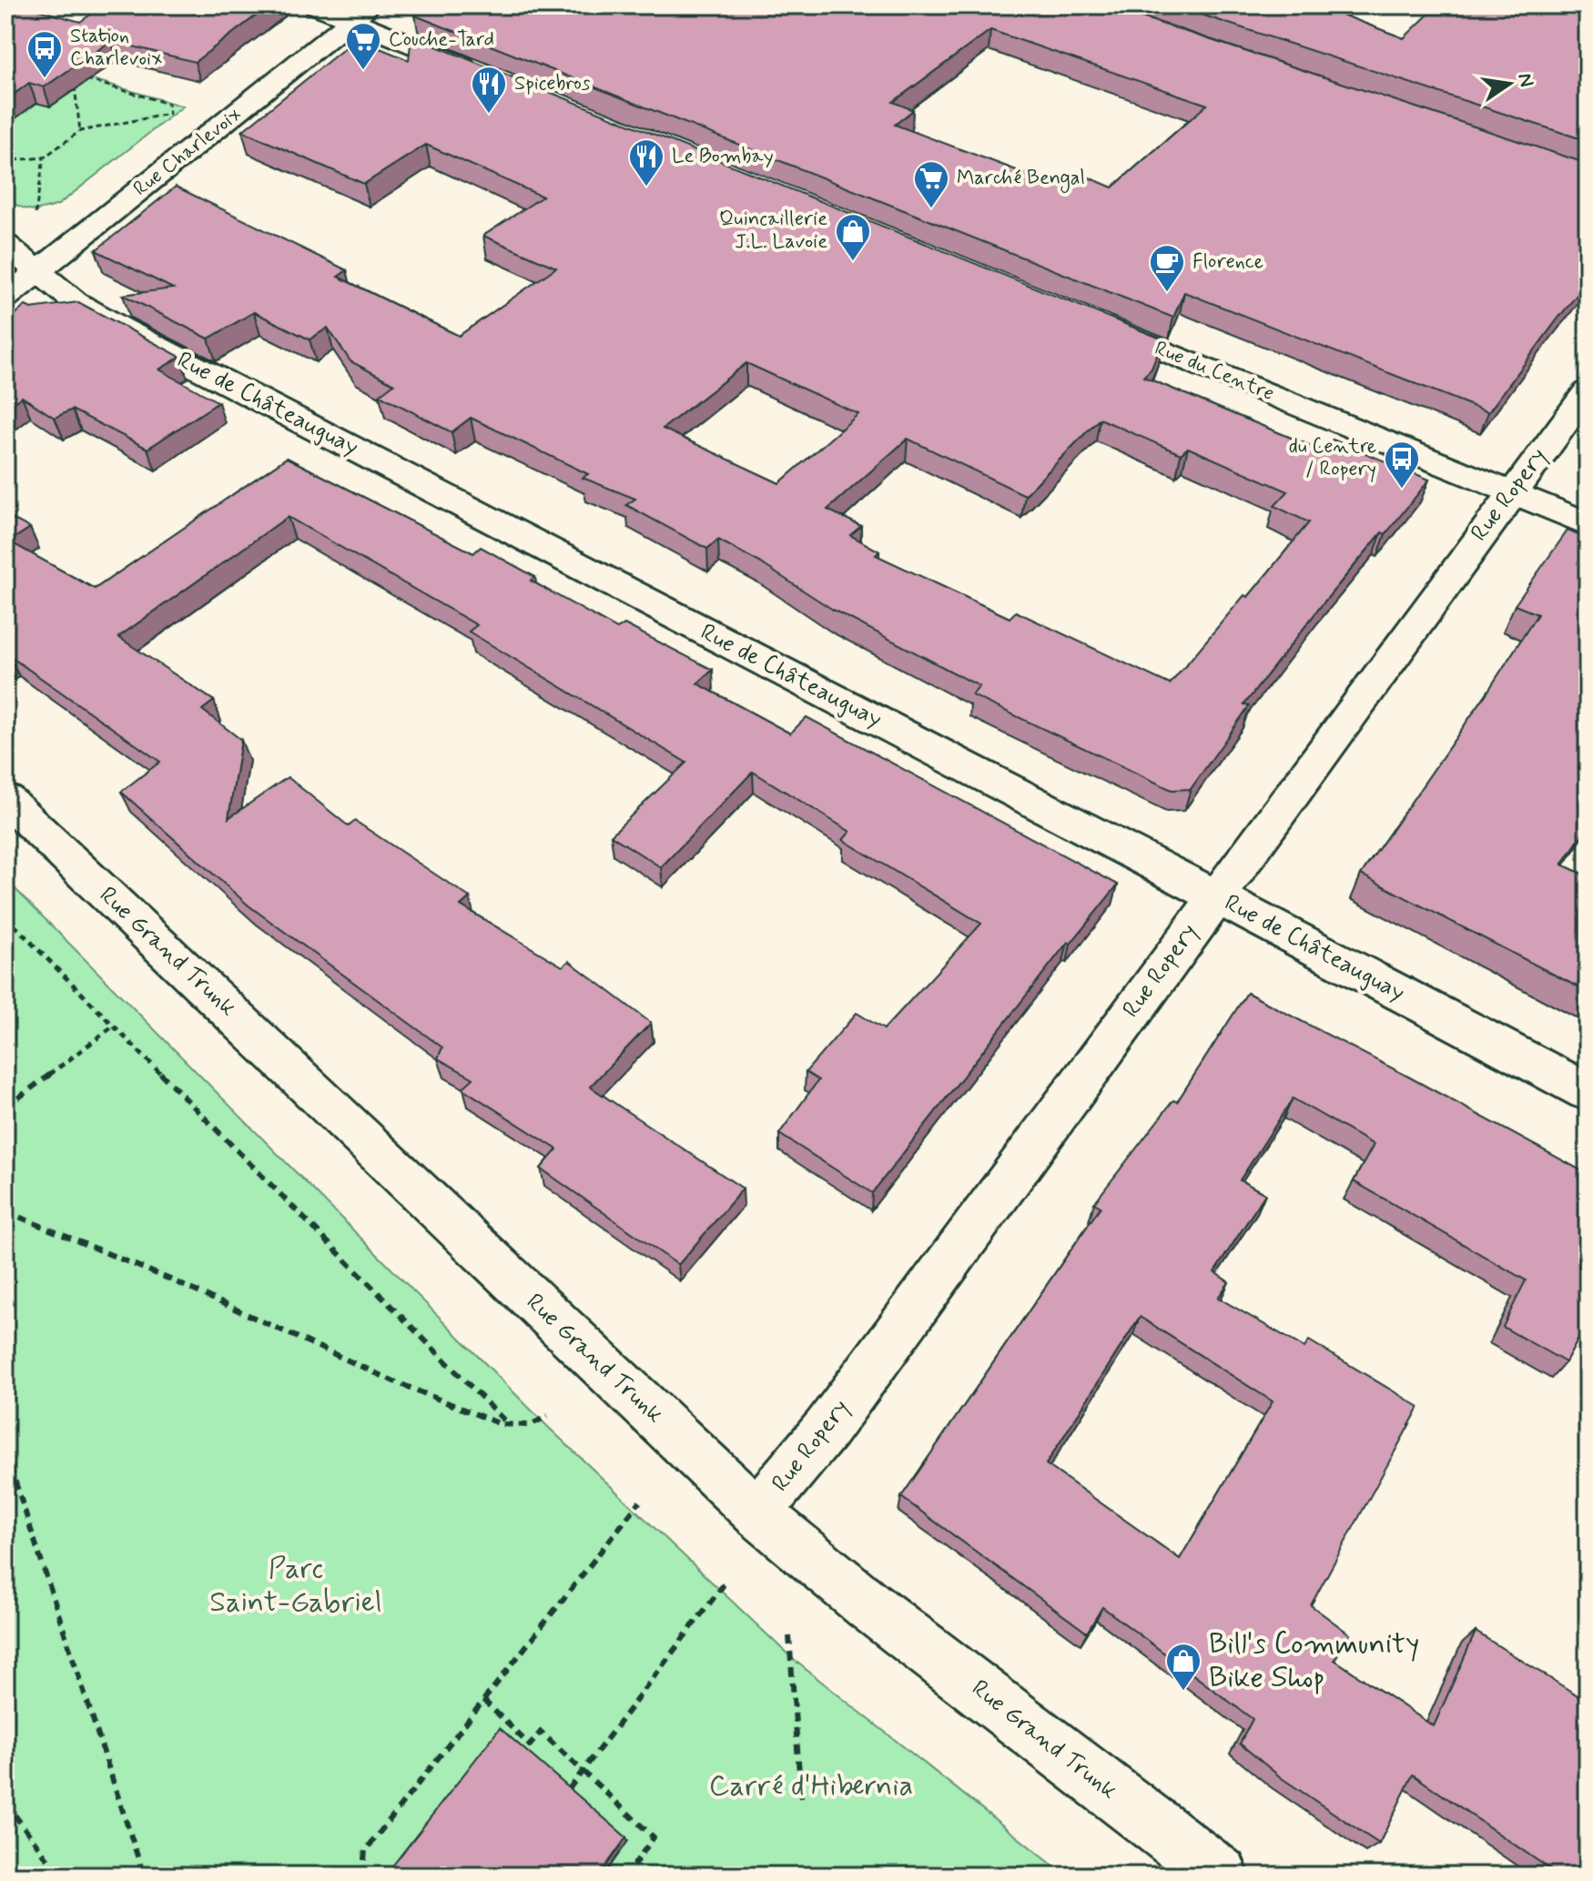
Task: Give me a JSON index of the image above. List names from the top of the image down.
{
  "streets": {
    "street": [
      "Rue Charlevoix",
      "Rue du Centre",
      "Rue de Châteauguay",
      "Rue Ropery",
      "Rue Grand Trunk"
    ]
  },
  "crossings": [
    ["Rue Charlevoix", "Rue de Châteauguay"],
    ["Rue du Centre", "Rue Ropery"],
    ["Rue de Châteauguay", "Rue Ropery"],
    ["Rue Ropery", "Rue Grand Trunk"]
  ],
  "parks": ["Parc Saint-Gabriel", "Carré d'Hibernia"],
  "places": {
    "supermarket": ["Couche-Tard", "Marché Bengal"],
    "bus stop": ["Station Charlevoix", "du Centre / Ropery"],
    "restaurant": ["Spicebros", "Le Bombay"],
    "shop": ["Quincaillerie J.L. Lavoie", "Bill's Community Bike Shop"],
    "cafe": ["Florence"]
  },
  "north": "right"
}
